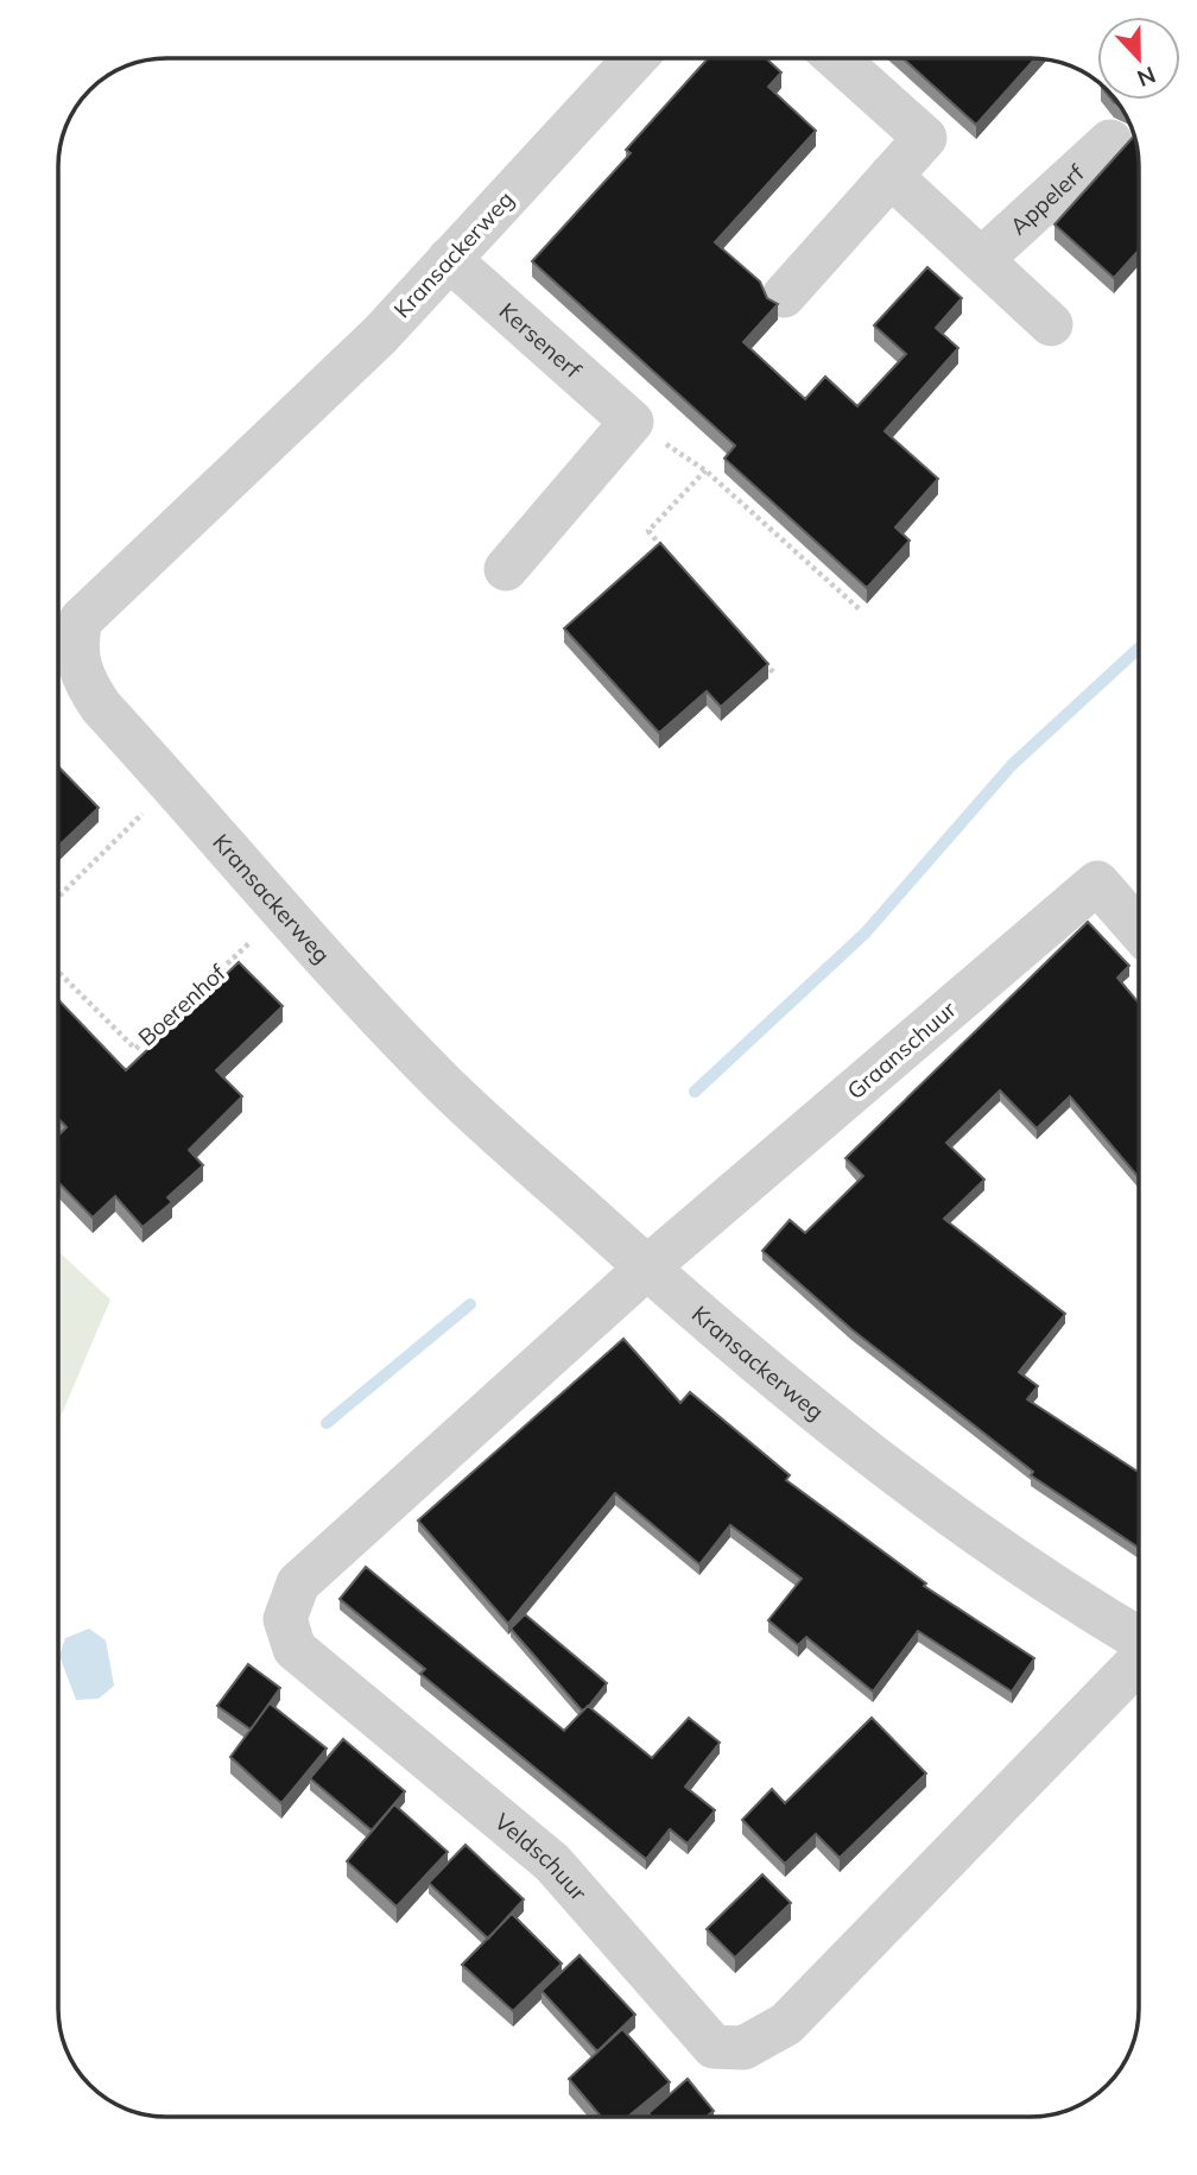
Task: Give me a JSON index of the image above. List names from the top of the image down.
{
  "streets": {
    "street": [
      "Appelerf",
      "Kransackerweg",
      "Kersenerf",
      "Graanschuur",
      "Veldschuur"
    ],
    "path": ["Boerenhof"]
  },
  "crossings": [
    ["Kransackerweg", "Kersenerf"],
    ["Kransackerweg", "Boerenhof"],
    ["Kransackerweg", "Graanschuur"],
    ["Kransackerweg", "Veldschuur"],
    ["Graanschuur", "Veldschuur"]
  ],
  "north": "bottom"
}
